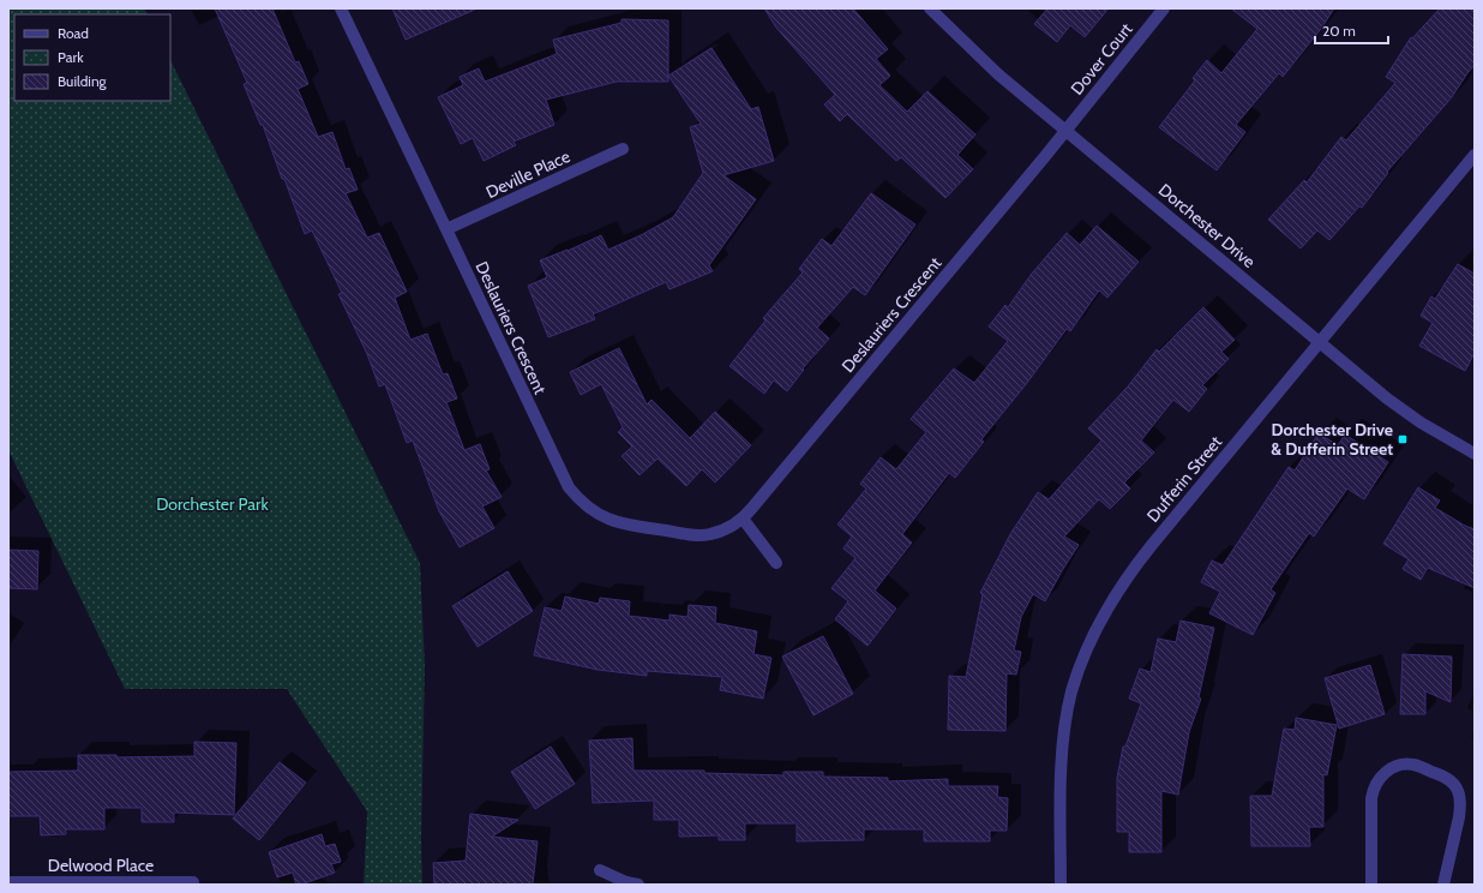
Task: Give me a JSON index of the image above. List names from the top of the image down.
{
  "streets": {
    "street": [
      "Dover Court",
      "Deville Place",
      "Dorchester Drive",
      "Deslauriers Crescent",
      "Dufferin Street",
      "Delwood Place"
    ]
  },
  "crossings": [
    ["Dover Court", "Dorchester Drive"],
    ["Dover Court", "Deslauriers Crescent"],
    ["Deville Place", "Deslauriers Crescent"],
    ["Dorchester Drive", "Deslauriers Crescent"],
    ["Dorchester Drive", "Dufferin Street"]
  ],
  "parks": ["Dorchester Park"],
  "places": {
    "transit": ["Dorchester Drive & Dufferin Street"]
  },
  "legend": ["Road", "Park", "Building"],
  "scale_bar": "20 m"
}
